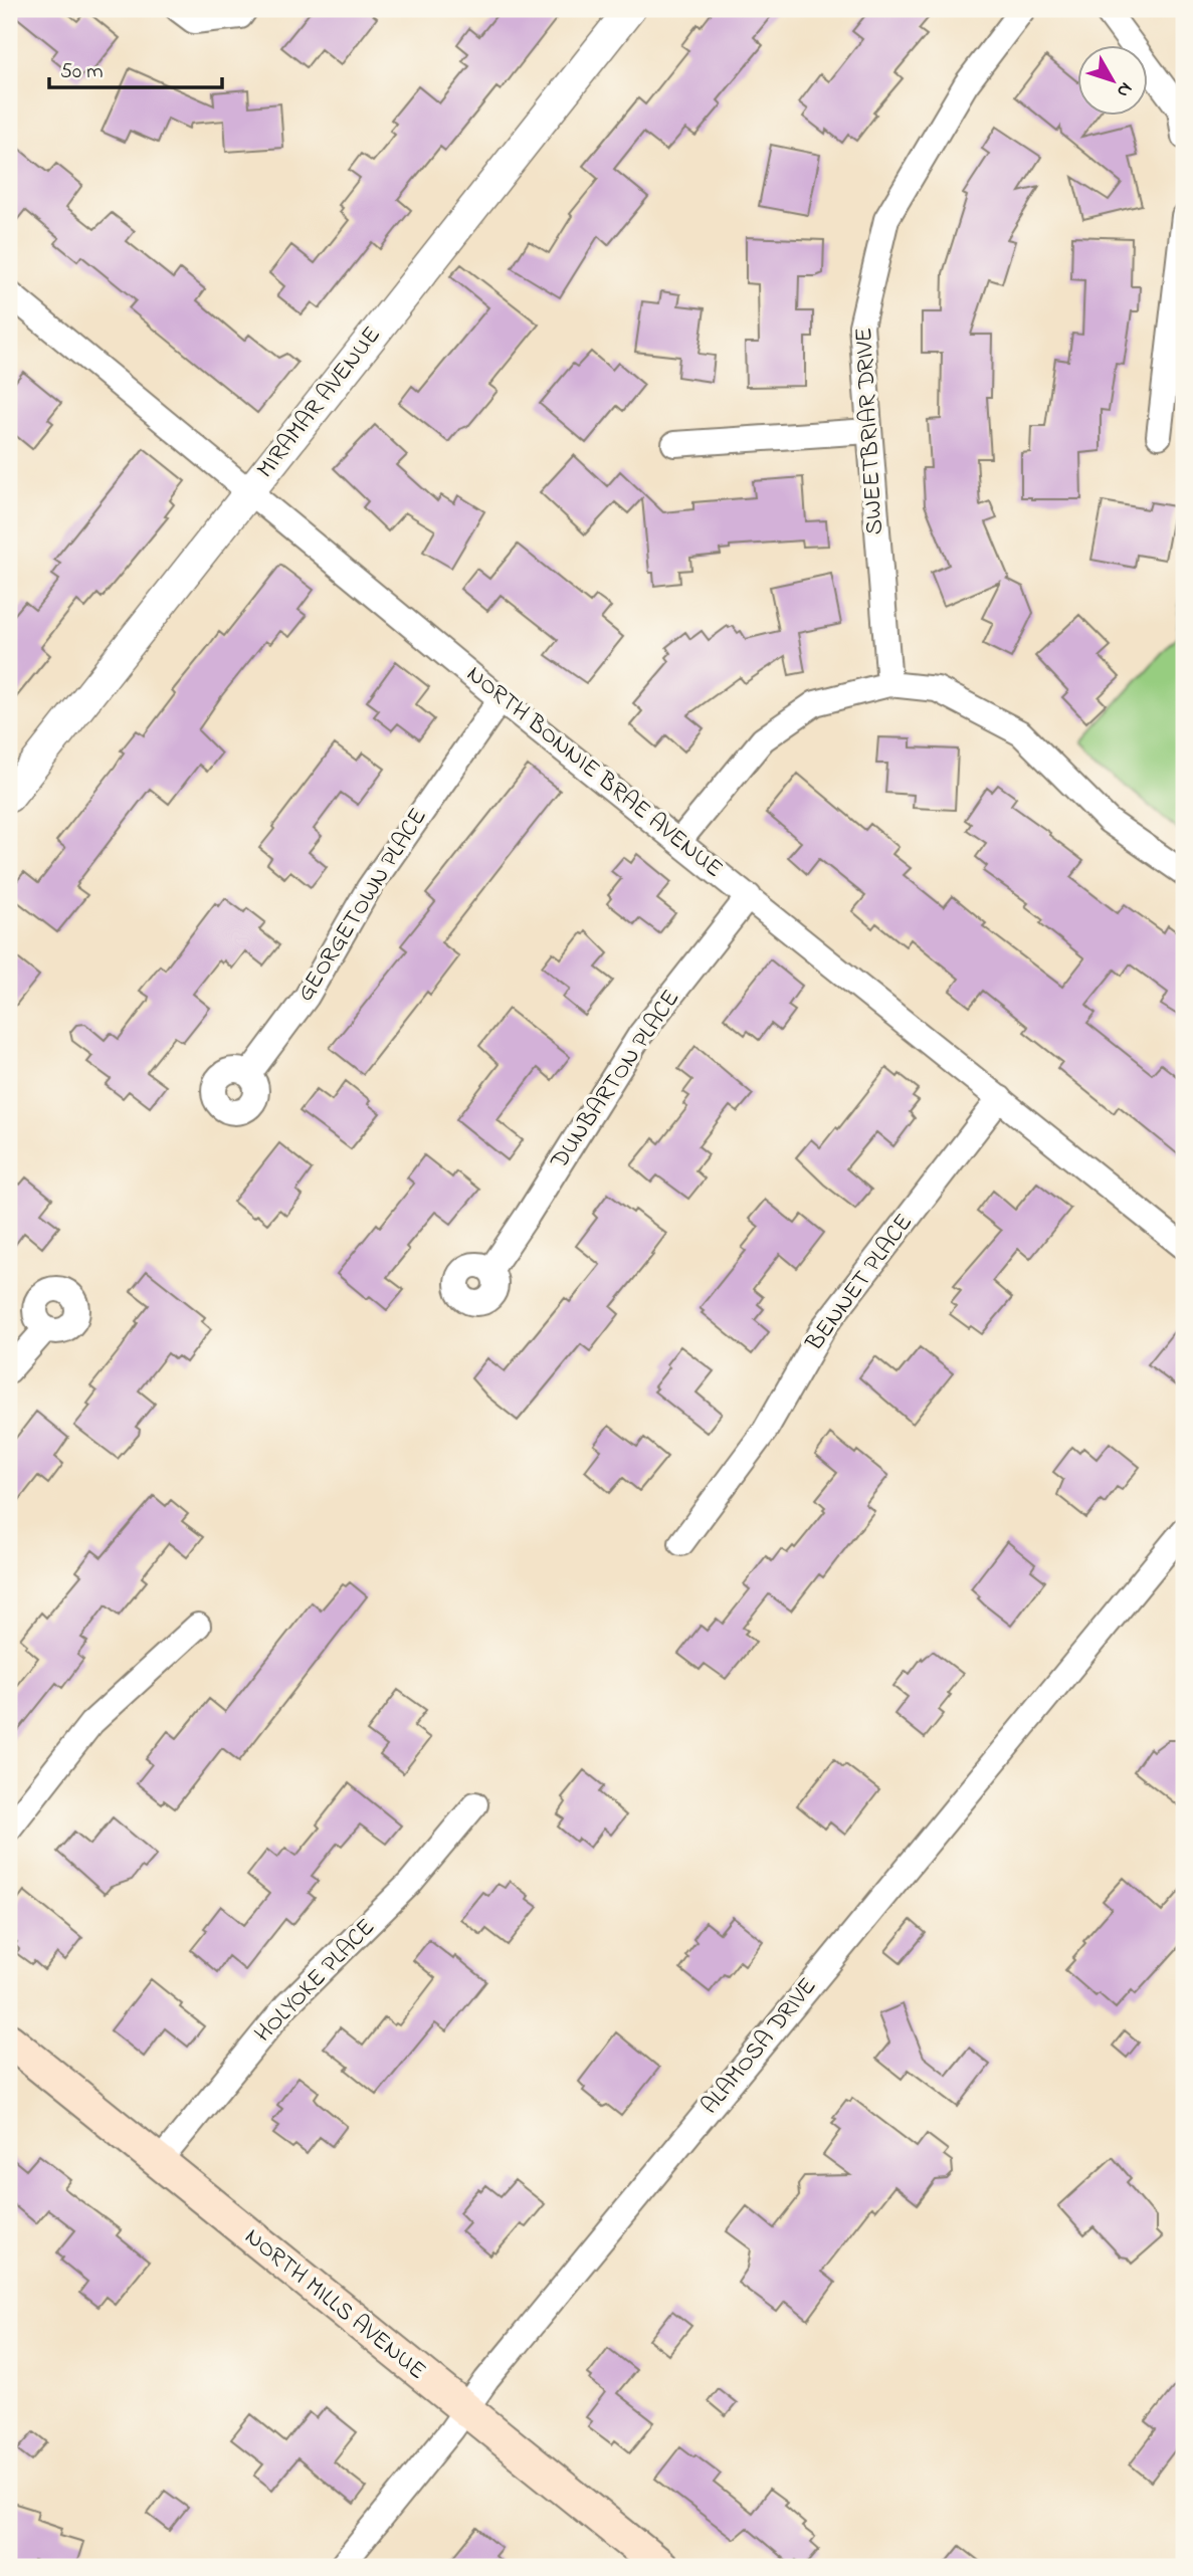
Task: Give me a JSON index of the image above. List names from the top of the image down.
{
  "streets": {
    "main road": ["NORTH MILLS AVENUE"],
    "street": [
      "MIRAMAR AVENUE",
      "SWEETBRIAR DRIVE",
      "NORTH BONNIE BRAE AVENUE",
      "GEORGETOWN PLACE",
      "DUNBARTON PLACE",
      "BENNET PLACE",
      "HOLYOKE PLACE",
      "ALAMOSA DRIVE"
    ]
  },
  "crossings": [
    ["MIRAMAR AVENUE", "NORTH BONNIE BRAE AVENUE"],
    ["NORTH BONNIE BRAE AVENUE", "GEORGETOWN PLACE"],
    ["NORTH BONNIE BRAE AVENUE", "DUNBARTON PLACE"],
    ["NORTH BONNIE BRAE AVENUE", "BENNET PLACE"],
    ["HOLYOKE PLACE", "NORTH MILLS AVENUE"],
    ["ALAMOSA DRIVE", "NORTH MILLS AVENUE"]
  ],
  "scale_bar": "50 m",
  "north": "bottom right"
}
